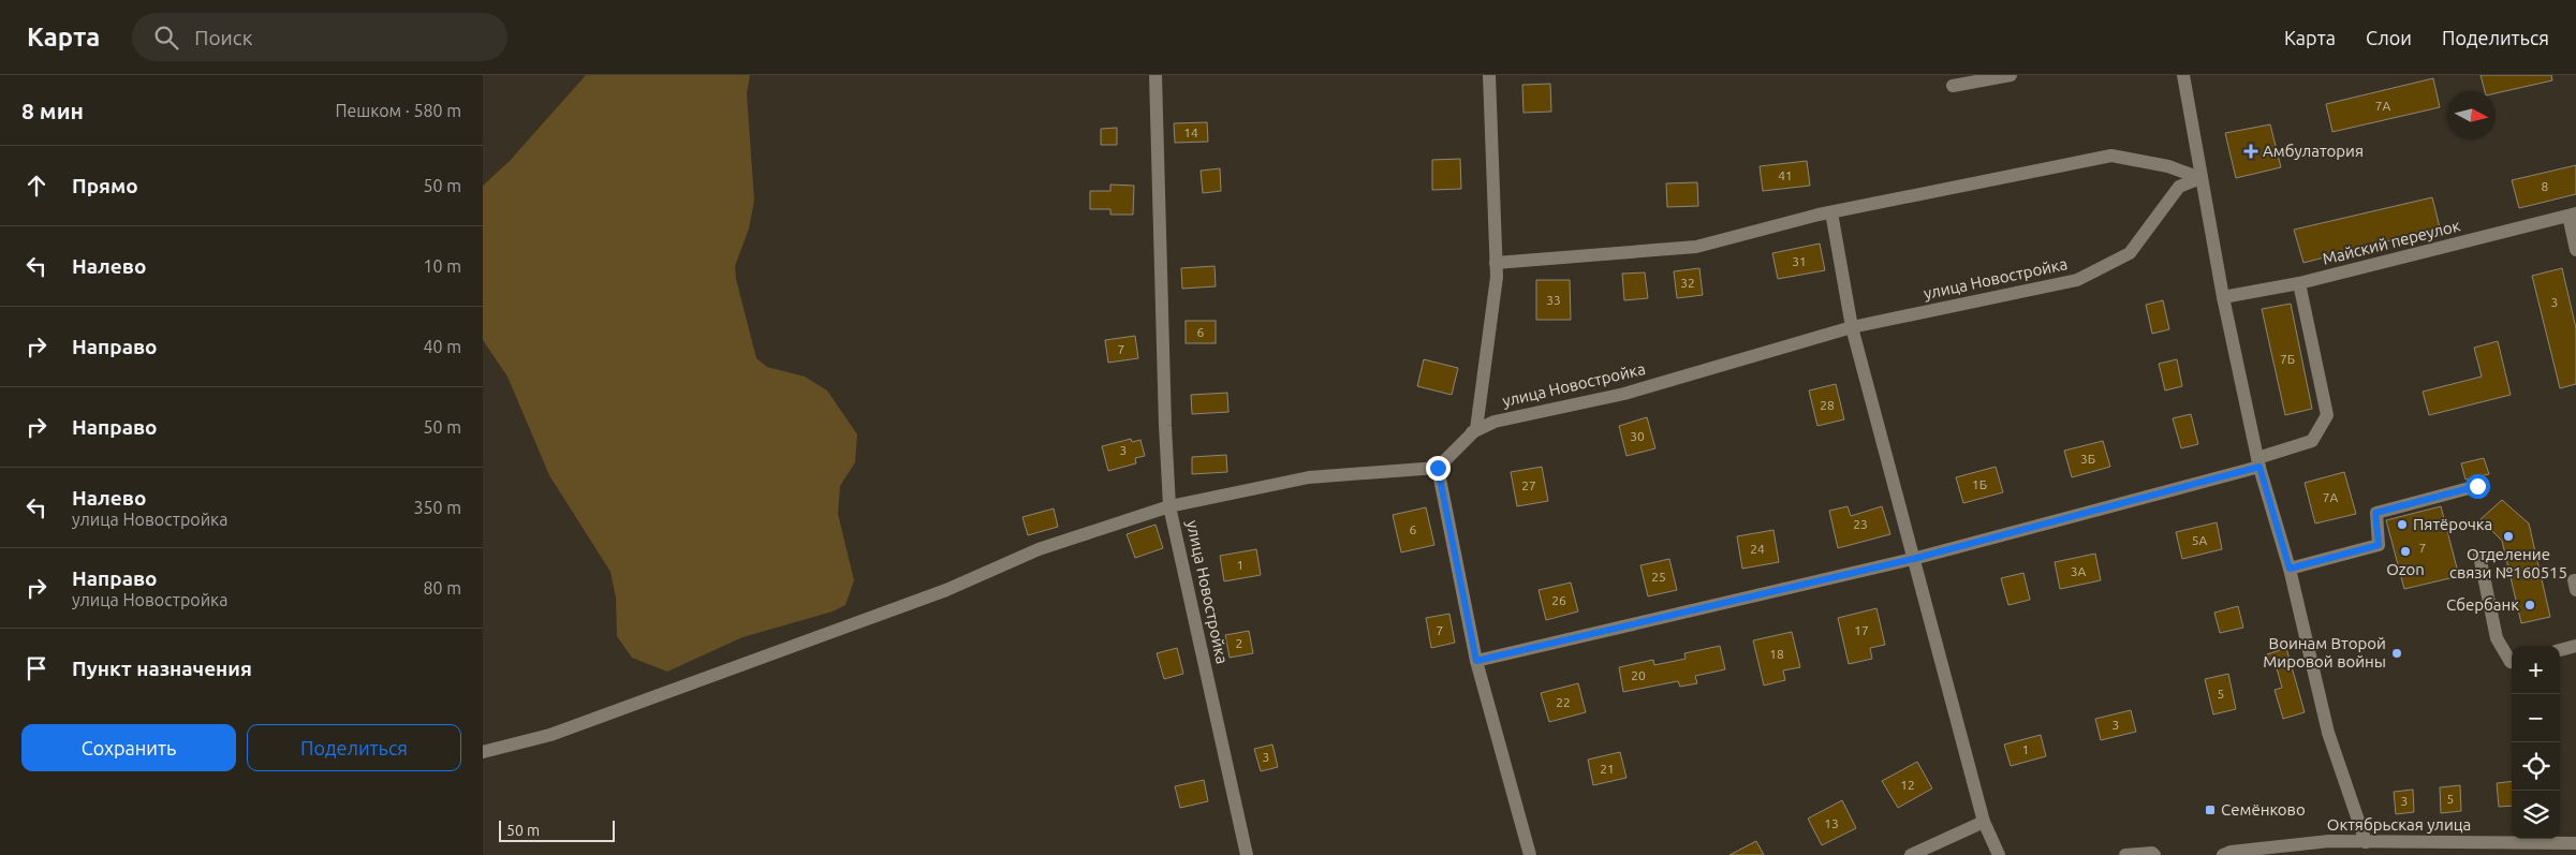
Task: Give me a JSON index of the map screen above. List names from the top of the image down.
{
  "streets": {
    "street": ["Майский переулок", "улица Новостройка", "Октябрьская улица"]
  },
  "places": {
    "health": ["Амбулатория"],
    "other": [
      "Пятёрочка",
      "Отделение связи №160515",
      "Ozon",
      "Сбербанк",
      "Воинам Второй Мировой войны"
    ],
    "transit": ["Семёнково"]
  },
  "house_numbers": [
    "7А",
    "14",
    "41",
    "8",
    "31",
    "32",
    "33",
    "3",
    "6",
    "7",
    "7Б",
    "28",
    "30",
    "3",
    "3Б",
    "1Б",
    "27",
    "7А",
    "23",
    "6",
    "5А",
    "7",
    "24",
    "1",
    "3А",
    "25",
    "26",
    "7",
    "17",
    "2",
    "18",
    "20",
    "5",
    "22",
    "3",
    "1",
    "3",
    "21",
    "12",
    "5",
    "3",
    "13"
  ],
  "scale_bar": "50 m",
  "north": "right",
  "page": {
    "header": "Карта",
    "search": "Поиск",
    "nav": ["Карта", "Слои", "Поделиться"],
    "heading": ["8 мин", "Пешком · 580 m"],
    "list": [
      ["Прямо", "50 m"],
      ["Налево", "10 m"],
      ["Направо", "40 m"],
      ["Направо", "50 m"],
      ["Налево", "улица Новостройка", "350 m"],
      ["Направо", "улица Новостройка", "80 m"],
      "Пункт назначения"
    ],
    "map_buttons": ["+", "−"],
    "buttons": ["Сохранить", "Поделиться"],
    "scale": "50 m"
  }
}
